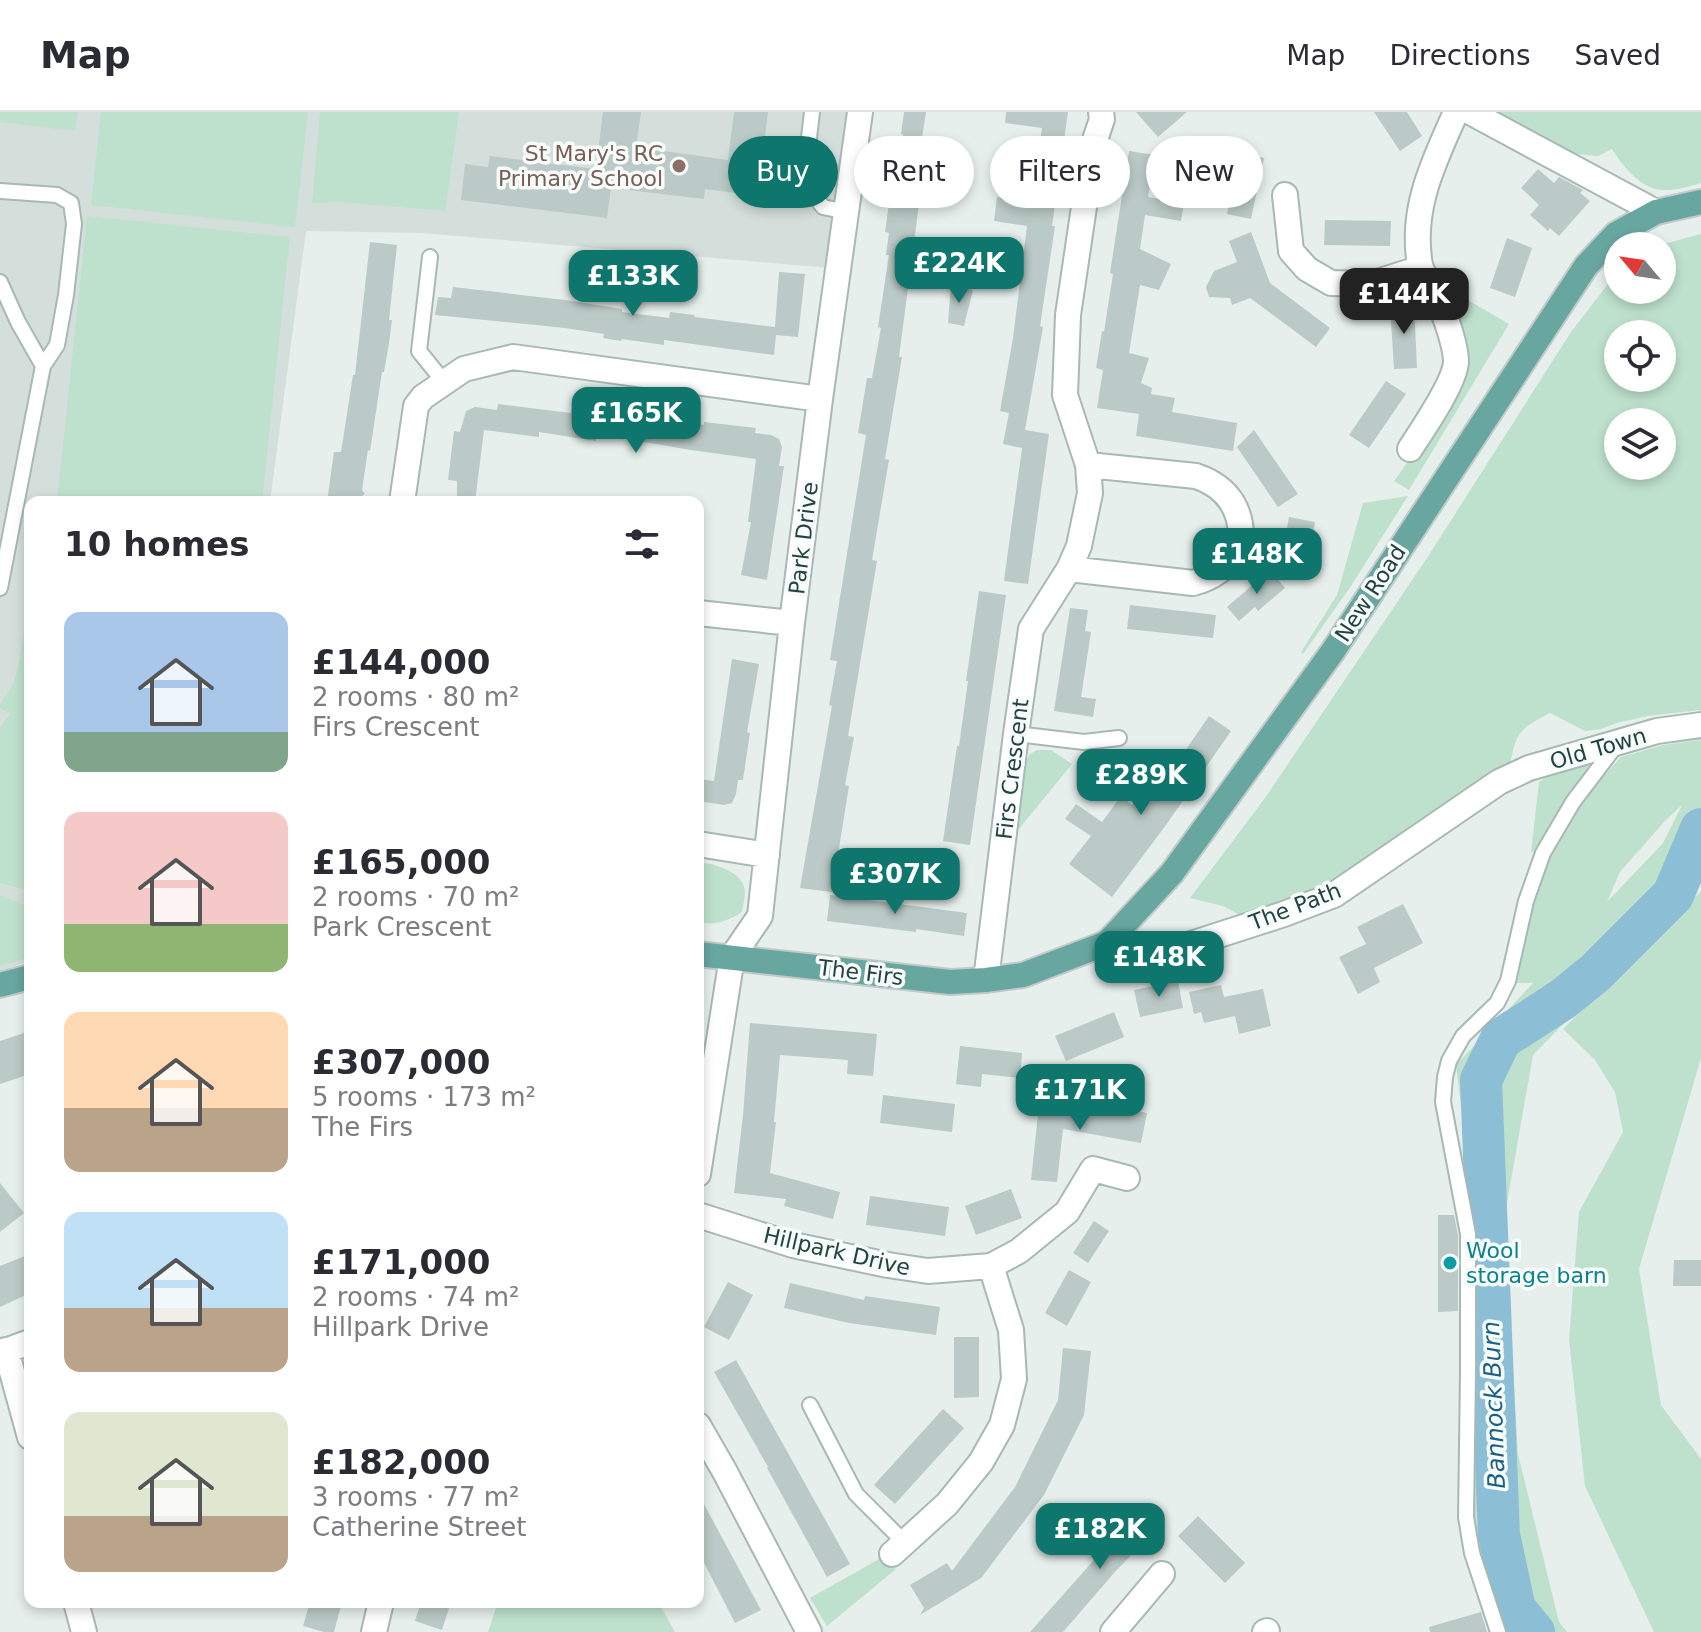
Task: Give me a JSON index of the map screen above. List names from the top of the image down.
{
  "streets": {
    "main road": ["New Road", "The Firs"],
    "street": [
      "Park Drive",
      "Old Town",
      "Firs Crescent",
      "The Path",
      "Hillpark Drive"
    ]
  },
  "crossings": [
    ["Park Drive", "The Firs"],
    ["New Road", "The Firs"],
    ["Old Town", "The Path"],
    ["Firs Crescent", "The Firs"]
  ],
  "water": ["Bannock Burn"],
  "places": ["St Mary's RC Primary School", "Wool storage barn"],
  "north": "top left",
  "page": {
    "header": "Map",
    "nav": ["Map", "Directions", "Saved"],
    "chip": [
      "Buy",
      "Rent",
      "Filters",
      "New"
    ],
    "price": [
      "£224K",
      "£133K",
      "£144K",
      "£165K",
      "£148K",
      "£289K",
      "£307K",
      "£148K",
      "£171K",
      "£182K"
    ],
    "heading": "10 homes",
    "list": [
      {
        "name": "£144,000",
        "note": "2 rooms · 80 m² · Firs Crescent"
      },
      {
        "name": "£165,000",
        "note": "2 rooms · 70 m² · Park Crescent"
      },
      {
        "name": "£307,000",
        "note": "5 rooms · 173 m² · The Firs"
      },
      {
        "name": "£171,000",
        "note": "2 rooms · 74 m² · Hillpark Drive"
      },
      {
        "name": "£182,000",
        "note": "3 rooms · 77 m² · Catherine Street"
      }
    ]
  }
}
